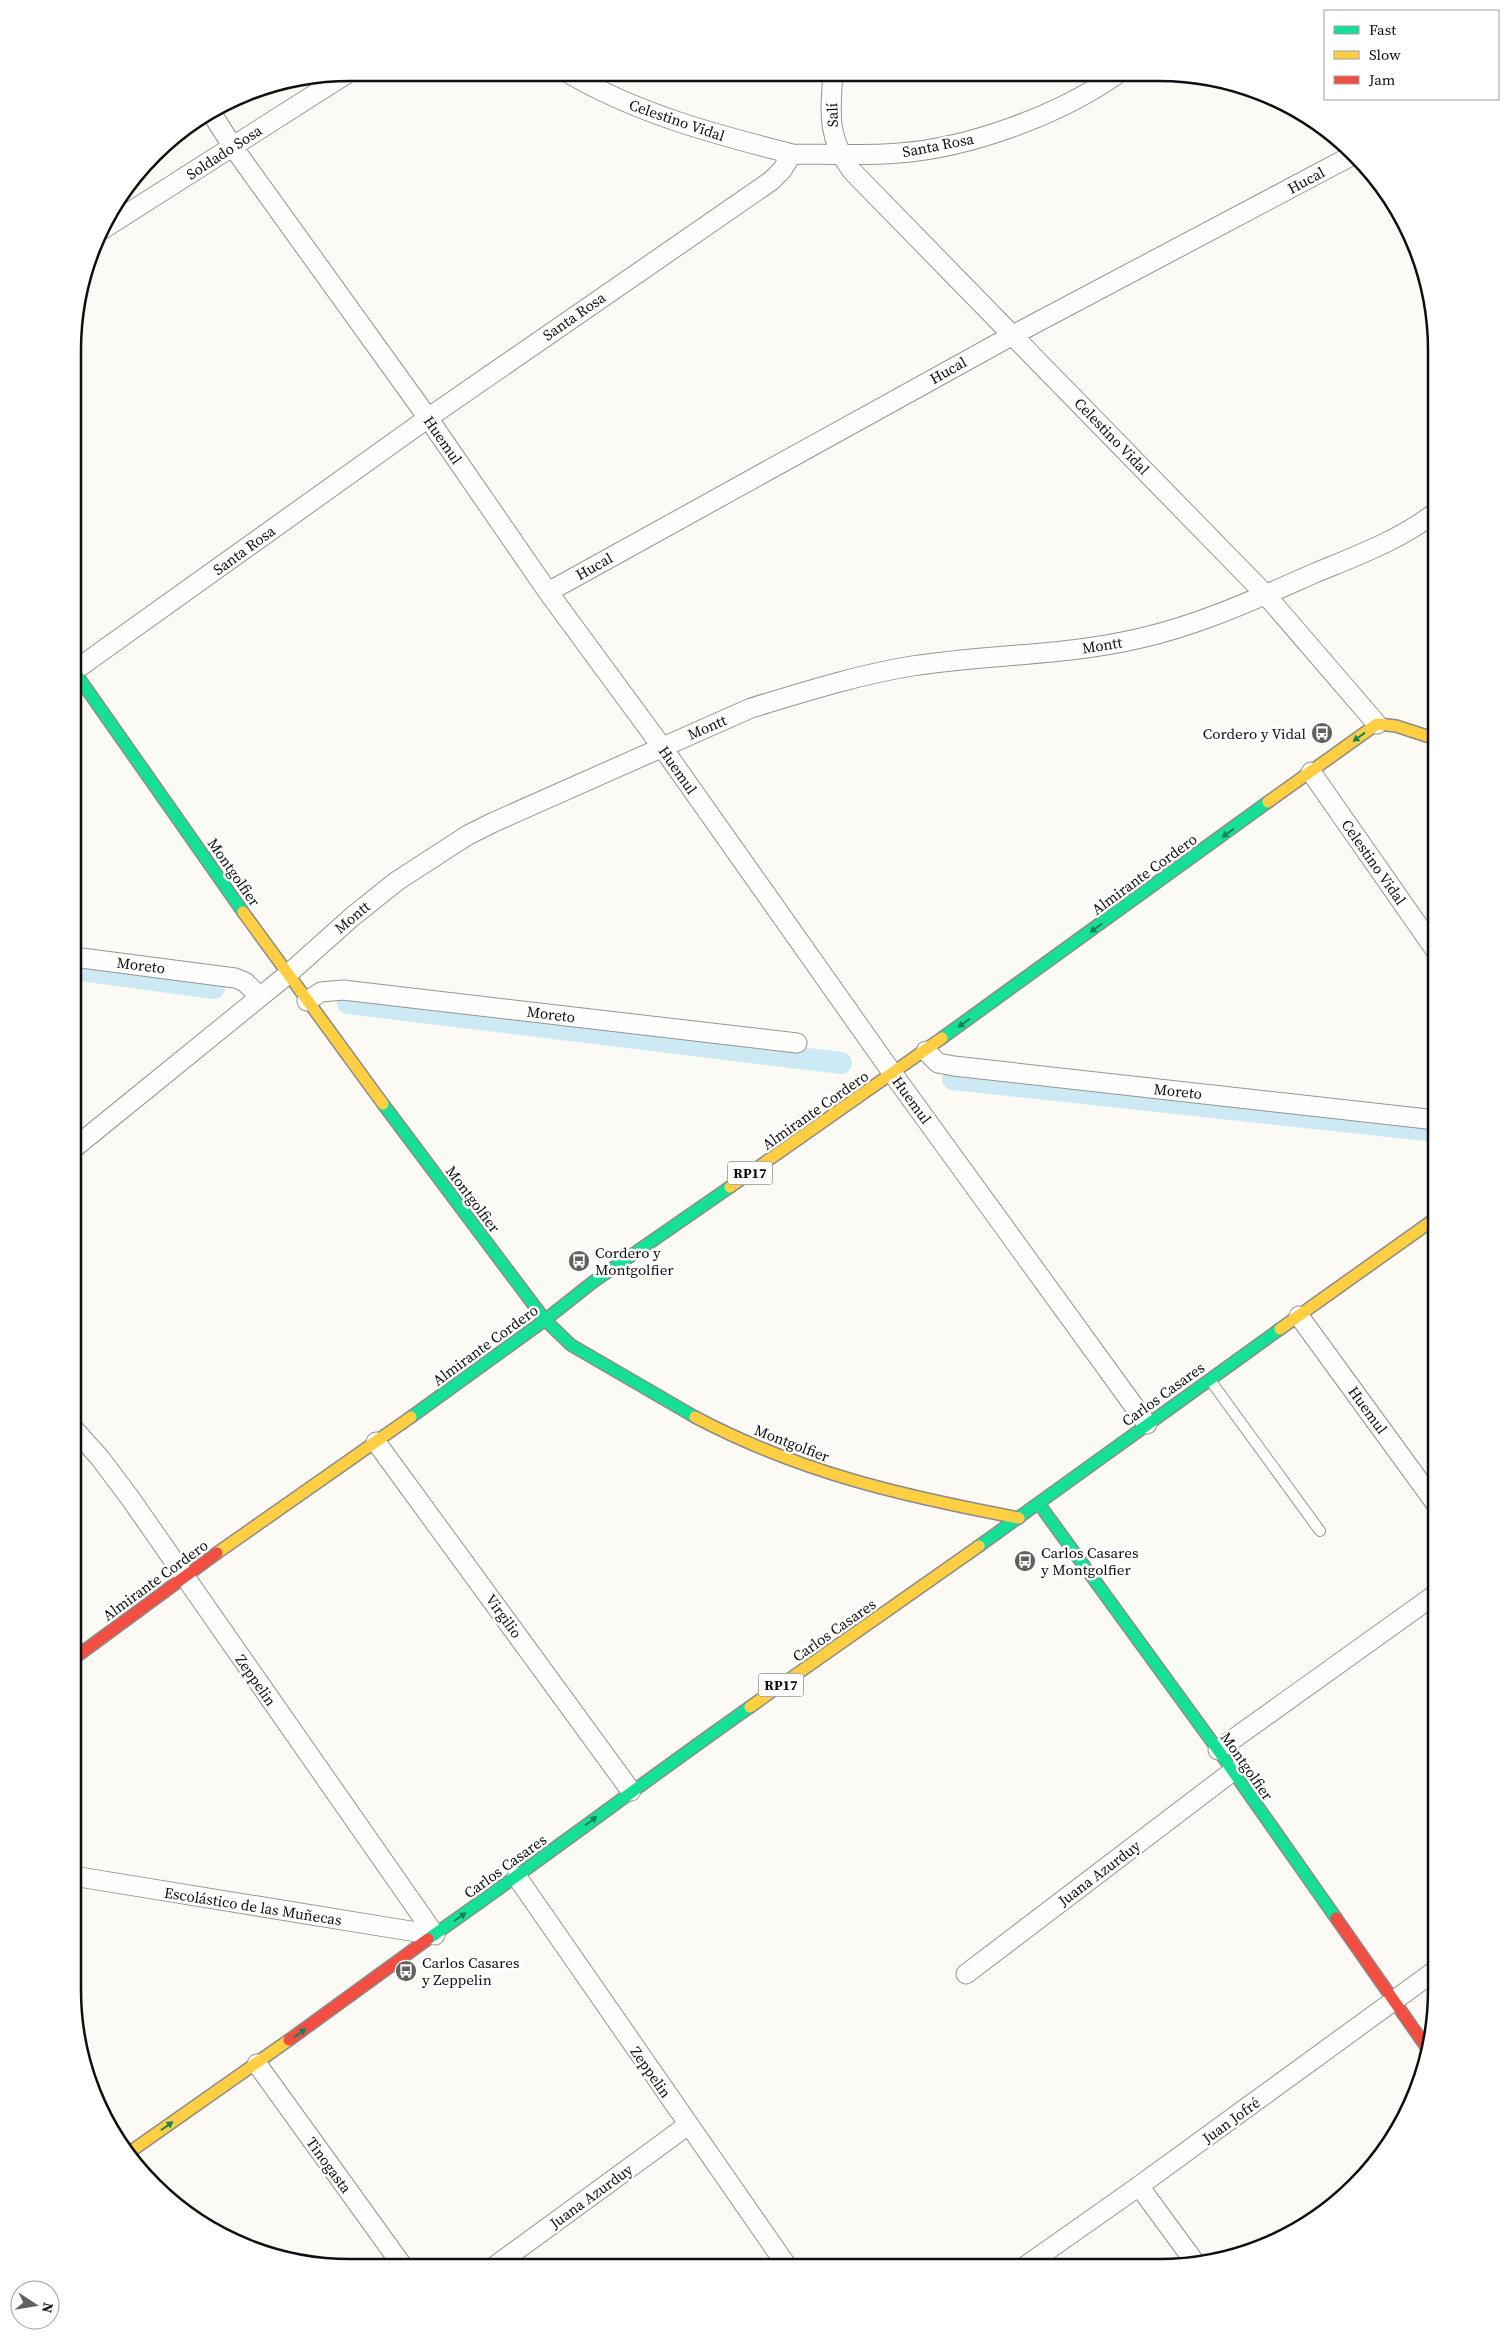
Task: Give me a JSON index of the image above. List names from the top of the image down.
{
  "streets": {
    "main road": [
      "Montgolfier",
      "Almirante Cordero",
      "RP17",
      "Carlos Casares"
    ],
    "street": [
      "Salí",
      "Celestino Vidal",
      "Santa Rosa",
      "Soldado Sosa",
      "Hucal",
      "Huemul",
      "Montt",
      "Moreto",
      "Virgilio",
      "Zeppelin",
      "Juana Azurduy",
      "Escolástico de las Muñecas",
      "Juan Jofré",
      "Tinogasta"
    ]
  },
  "crossings": [
    ["Salí", "Celestino Vidal"],
    ["Salí", "Santa Rosa"],
    ["Celestino Vidal", "Santa Rosa"],
    ["Celestino Vidal", "Hucal"],
    ["Celestino Vidal", "Montt"],
    ["Celestino Vidal", "Almirante Cordero"],
    ["Santa Rosa", "Huemul"],
    ["Soldado Sosa", "Huemul"],
    ["Hucal", "Huemul"],
    ["Huemul", "Montt"],
    ["Huemul", "Almirante Cordero"],
    ["Huemul", "Carlos Casares"],
    ["Montt", "Montgolfier"],
    ["Montt", "Moreto"],
    ["Montgolfier", "Almirante Cordero"],
    ["Montgolfier", "Moreto"],
    ["Montgolfier", "Carlos Casares"],
    ["Montgolfier", "Juana Azurduy"],
    ["Montgolfier", "Juan Jofré"],
    ["Almirante Cordero", "Moreto"],
    ["Almirante Cordero", "Virgilio"],
    ["Almirante Cordero", "Zeppelin"],
    ["Carlos Casares", "Virgilio"],
    ["Carlos Casares", "Zeppelin"],
    ["Carlos Casares", "Escolástico de las Muñecas"],
    ["Carlos Casares", "Tinogasta"],
    ["Zeppelin", "Juana Azurduy"],
    ["Zeppelin", "Escolástico de las Muñecas"]
  ],
  "one_way": ["Carlos Casares"],
  "places": {
    "bus stop": [
      "Cordero y Vidal",
      "Cordero y Montgolfier",
      "Carlos Casares y Montgolfier",
      "Carlos Casares y Zeppelin"
    ]
  },
  "legend": ["Fast", "Slow", "Jam"],
  "north": "right"
}
